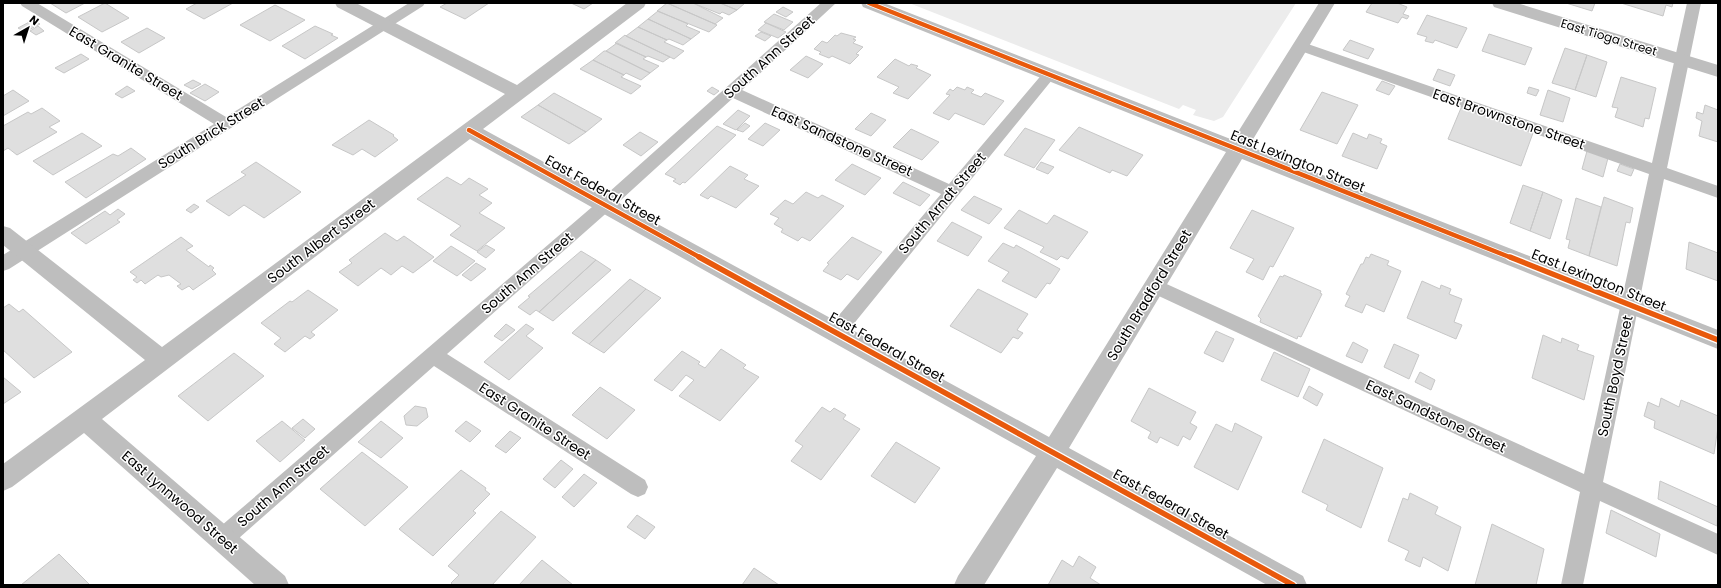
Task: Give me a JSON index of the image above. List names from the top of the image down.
{
  "streets": {
    "street": [
      "East Tioga Street",
      "East Lexington Street",
      "East Federal Street",
      "South Albert Street",
      "South Bradford Street",
      "East Lynnwood Street"
    ],
    "lane": [
      "South Ann Street",
      "East Granite Street",
      "East Brownstone Street",
      "South Brick Street",
      "East Sandstone Street",
      "South Arndt Street",
      "South Boyd Street"
    ]
  },
  "crossings": [
    ["East Tioga Street", "South Boyd Street"],
    ["South Ann Street", "East Granite Street"],
    ["South Ann Street", "East Sandstone Street"],
    ["South Ann Street", "East Federal Street"],
    ["South Ann Street", "East Lynnwood Street"],
    ["East Granite Street", "South Brick Street"],
    ["East Brownstone Street", "South Bradford Street"],
    ["East Brownstone Street", "South Boyd Street"],
    ["East Sandstone Street", "South Arndt Street"],
    ["East Sandstone Street", "South Bradford Street"],
    ["East Sandstone Street", "South Boyd Street"],
    ["East Lexington Street", "South Arndt Street"],
    ["East Lexington Street", "South Bradford Street"],
    ["East Lexington Street", "South Boyd Street"],
    ["East Federal Street", "South Arndt Street"],
    ["East Federal Street", "South Albert Street"],
    ["East Federal Street", "South Bradford Street"],
    ["South Albert Street", "East Lynnwood Street"]
  ],
  "north": "top right"
}
